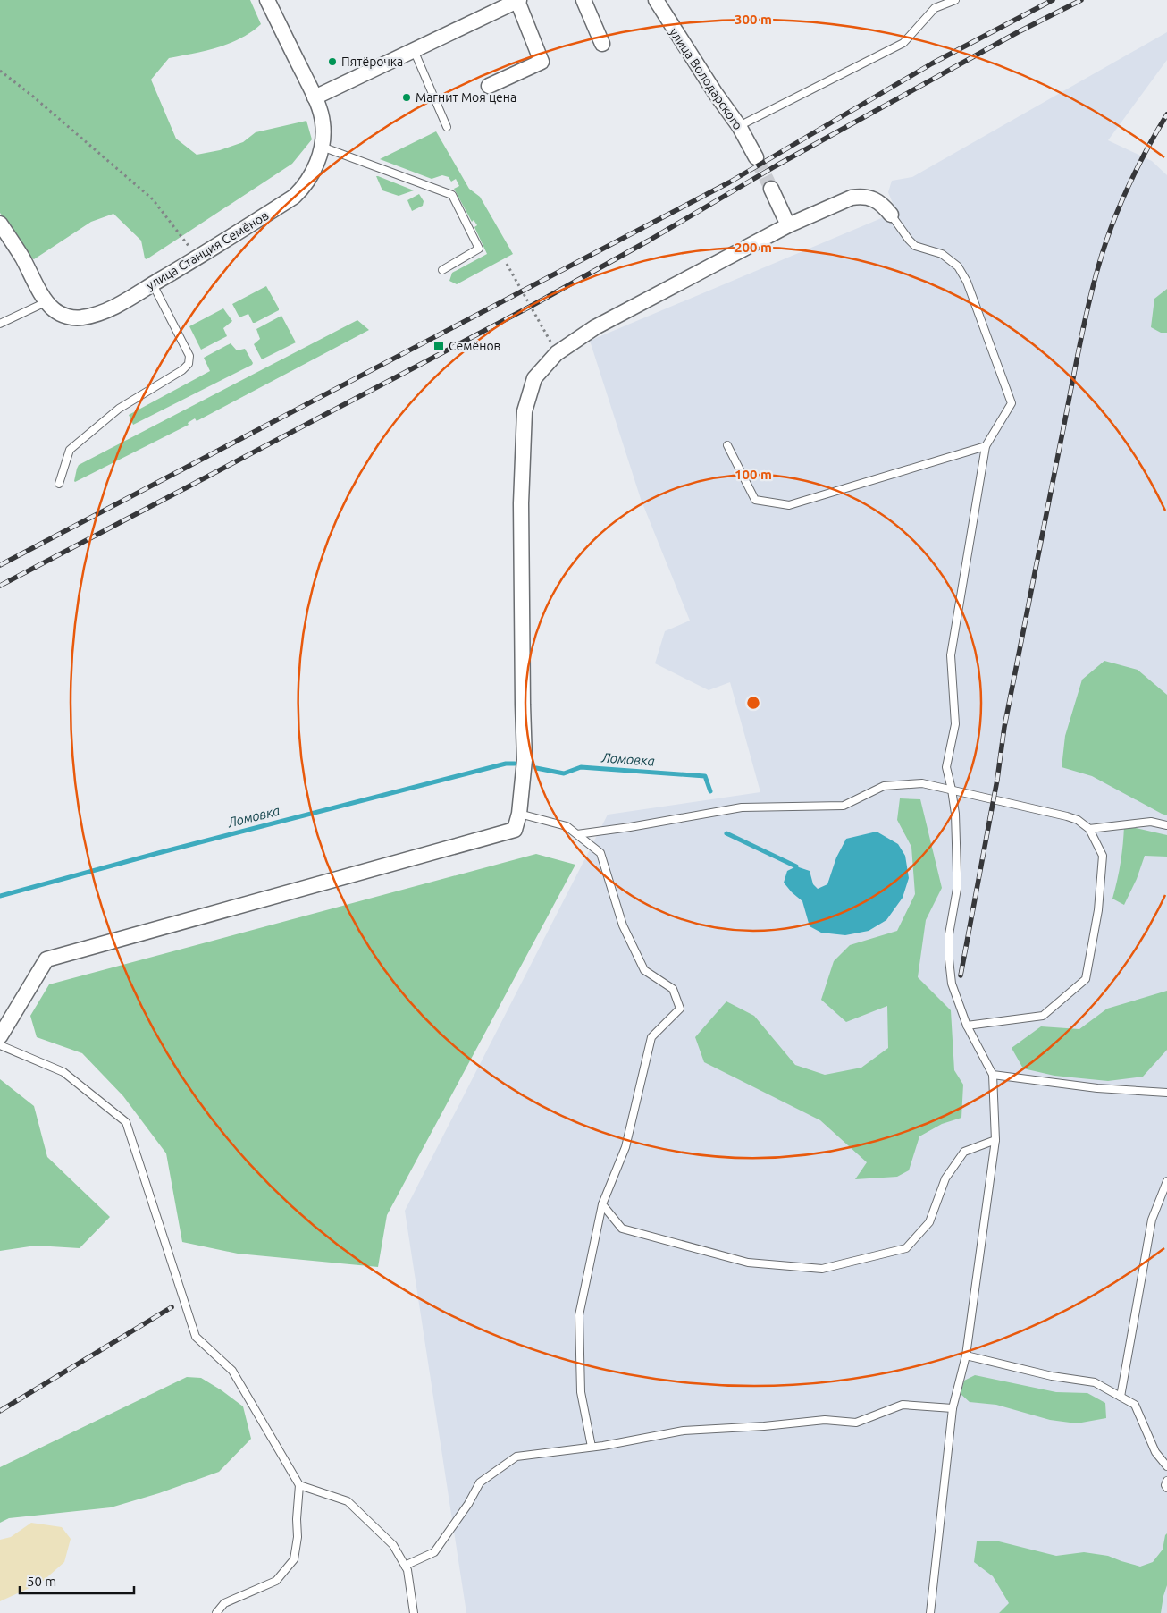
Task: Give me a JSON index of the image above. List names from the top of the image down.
{
  "streets": {
    "street": ["улица Володарского", "улица Станция Семёнов"]
  },
  "water": ["Ломовка"],
  "places": {
    "other": ["Пятёрочка", "Магнит Моя цена"],
    "transit": ["Семёнов"]
  },
  "scale_bar": "50 m",
  "rings": ["300 m", "200 m", "100 m"]
}
